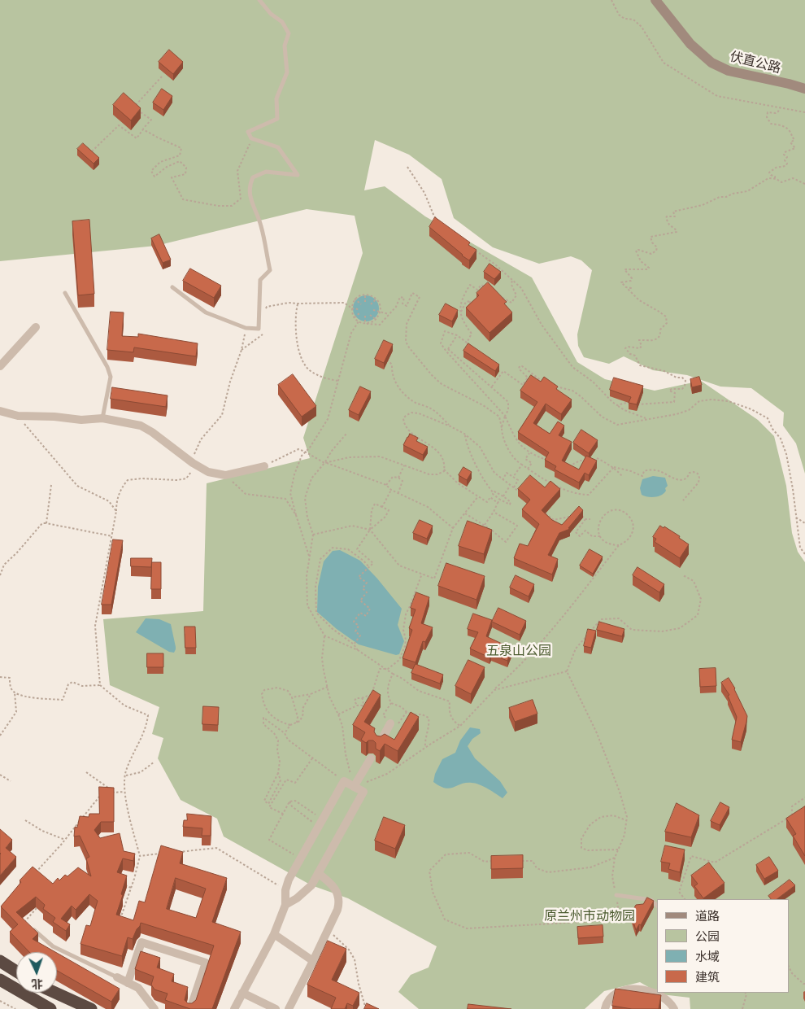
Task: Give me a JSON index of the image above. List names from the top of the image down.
{
  "streets": {
    "main road": ["伏直公路"]
  },
  "parks": ["五泉山公园", "原兰州市动物园"],
  "legend": [
    "道路",
    "公园",
    "水域",
    "建筑"
  ],
  "north": "bottom"
}
